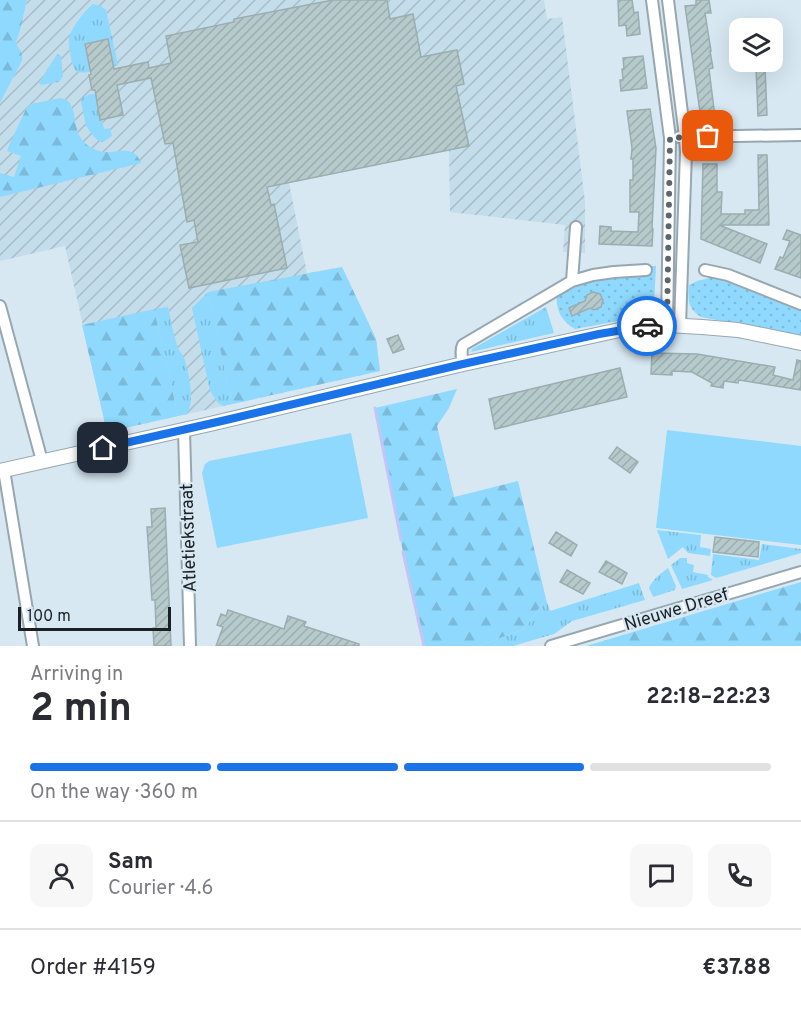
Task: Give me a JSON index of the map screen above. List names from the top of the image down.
{
  "streets": {
    "street": ["Atletiekstraat", "Nieuwe Dreef"]
  },
  "scale_bar": "100 m",
  "page": {
    "scale": "100 m",
    "heading": ["2 min", "Arriving in", "22:18–22:23"],
    "panel": [
      "Sam",
      "Courier · 4.6",
      "Order #4159",
      "€37.88"
    ],
    "bar": "On the way · 360 m"
  }
}
